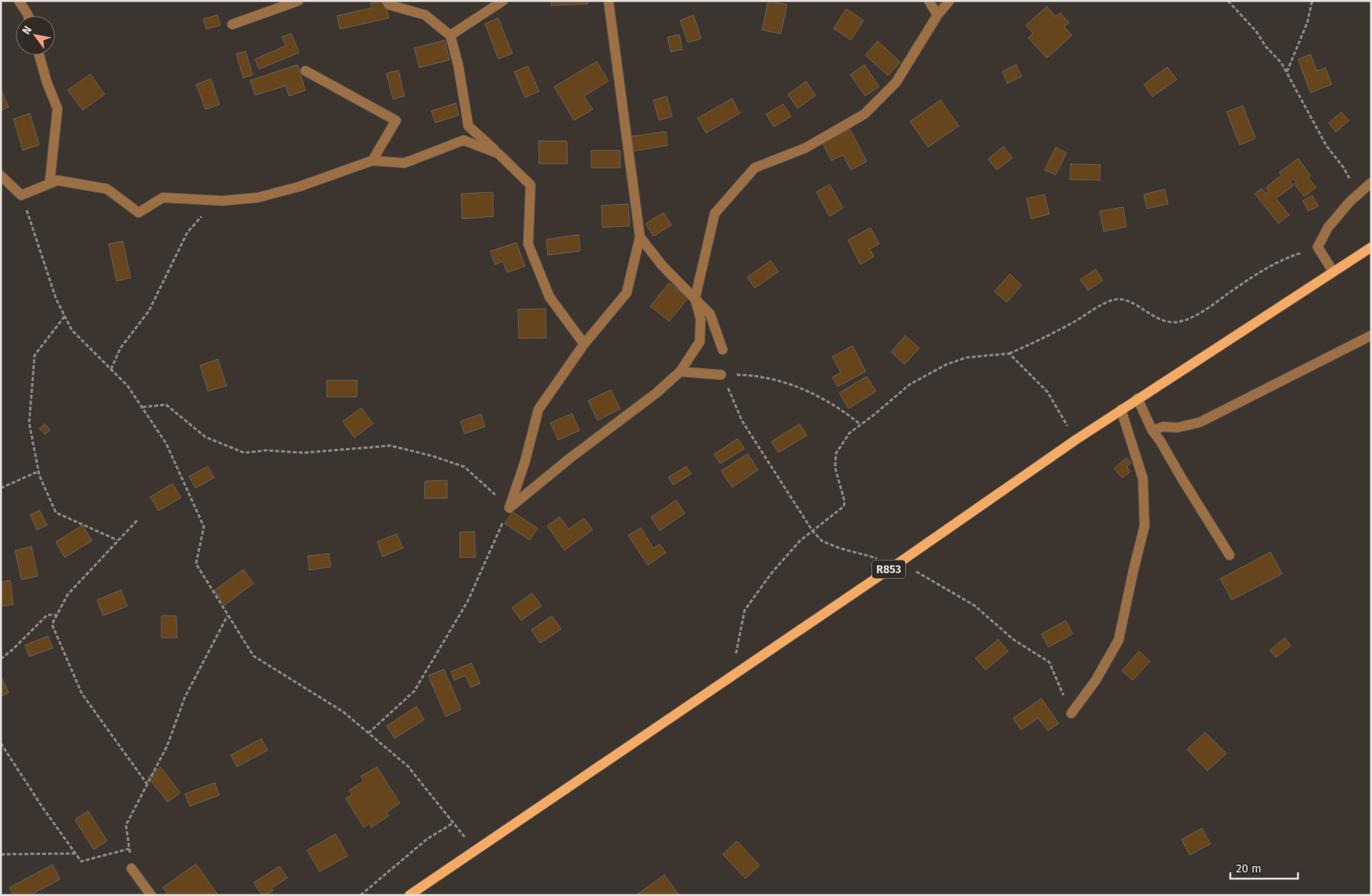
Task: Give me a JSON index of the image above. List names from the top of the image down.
{
  "streets": {
    "main road": ["R853"]
  },
  "scale_bar": "20 m",
  "north": "top left"
}
